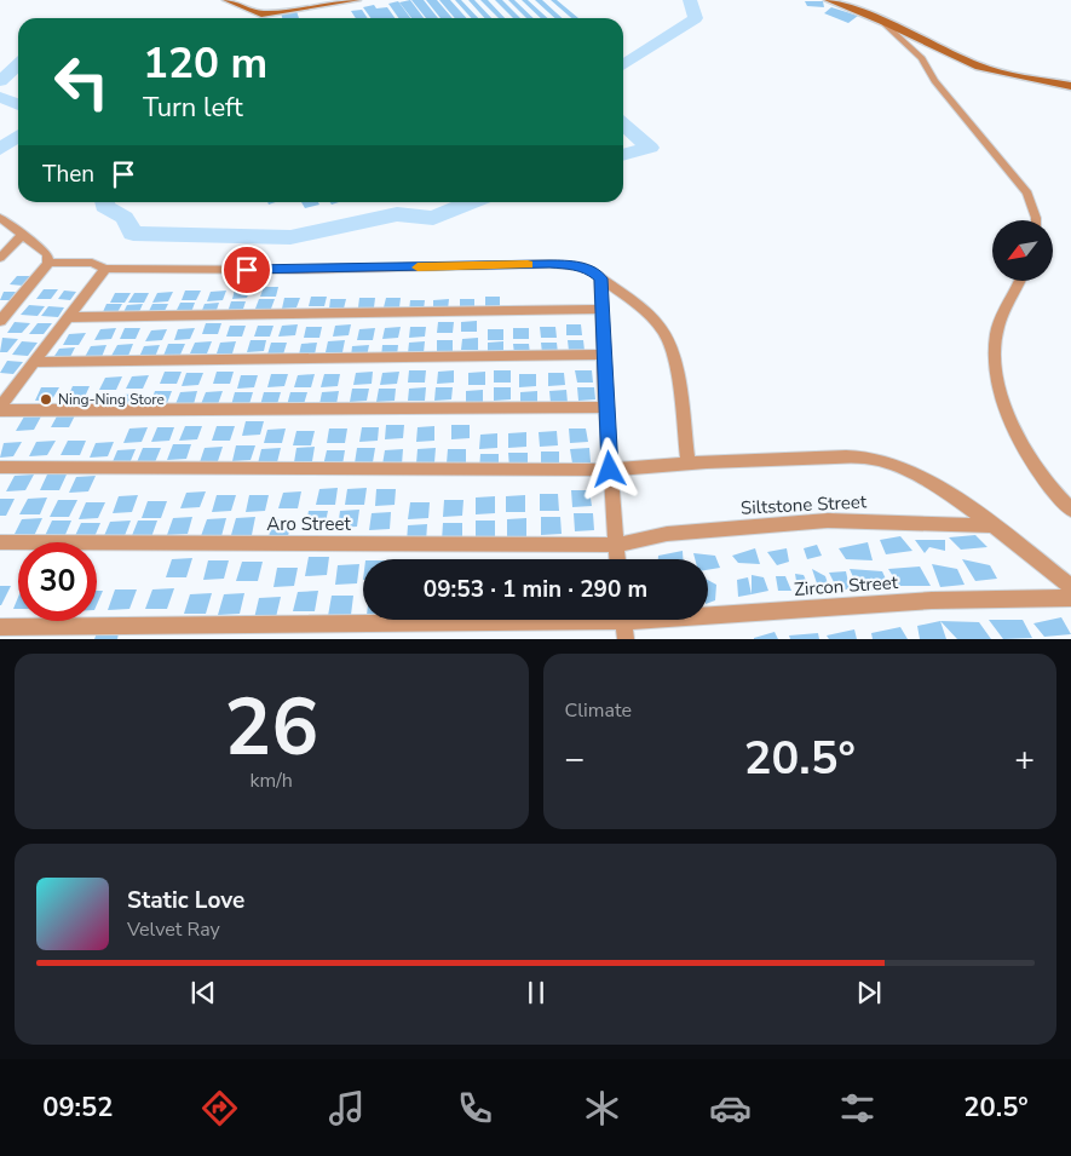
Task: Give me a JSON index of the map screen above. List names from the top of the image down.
{
  "streets": {
    "street": ["Siltstone Street", "Aro Street", "Zircon Street"]
  },
  "crossings": [
    ["Siltstone Street", "Aro Street"]
  ],
  "places": ["Ning-Ning Store"],
  "north": "bottom left",
  "page": {
    "turn": ["120 m", "Turn left"],
    "then": "Then",
    "limit": "30",
    "trip": "09:53 · 1 min · 290 m",
    "tile": [
      ["26", "km/h"],
      "Climate"
    ],
    "heat": ["−", "20.5°", "+"],
    "song": ["Static Love", "Velvet Ray"],
    "tabs": ["09:52", "20.5°"]
  }
}
